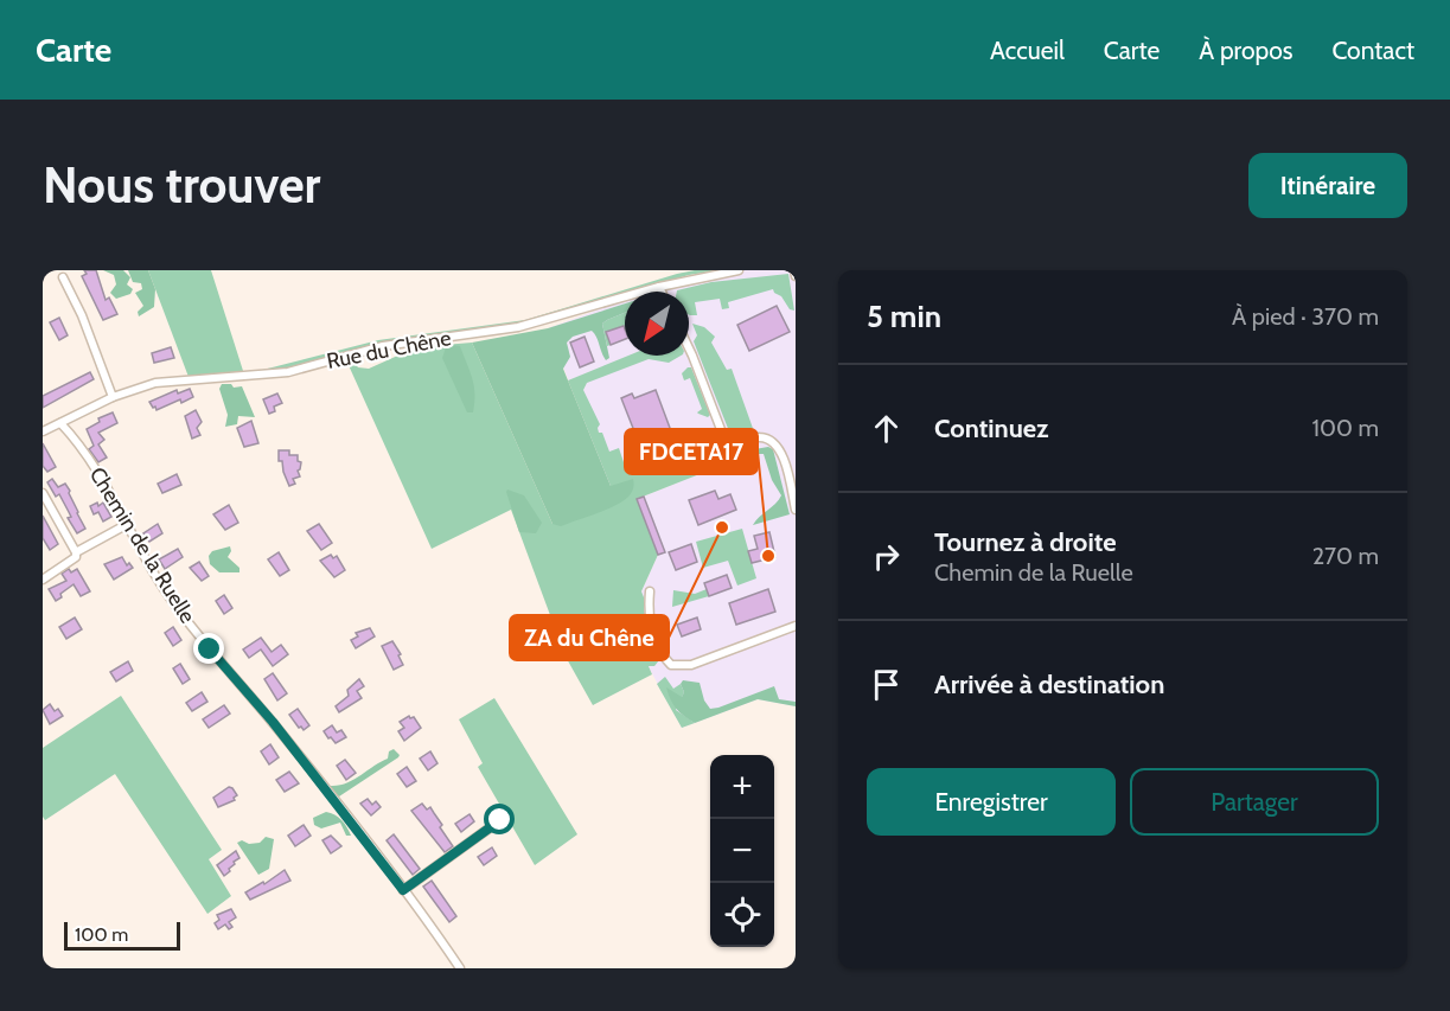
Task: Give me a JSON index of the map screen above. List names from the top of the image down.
{
  "streets": {
    "street": ["Rue du Chêne", "Chemin de la Ruelle"]
  },
  "crossings": [
    ["Rue du Chêne", "Chemin de la Ruelle"]
  ],
  "places": ["ZA du Chêne", "FDCETA17"],
  "scale_bar": "100 m",
  "north": "bottom left",
  "page": {
    "header": "Carte",
    "nav": [
      "Accueil",
      "Carte",
      "À propos",
      "Contact"
    ],
    "buttons": [
      "Itinéraire",
      ["Enregistrer", "Partager"]
    ],
    "title": "Nous trouver",
    "heading": ["5 min", "À pied · 370 m"],
    "list": [
      ["Continuez", "100 m"],
      ["Tournez à droite", "Chemin de la Ruelle", "270 m"],
      "Arrivée à destination"
    ],
    "map_buttons": ["+", "−"],
    "scale": "100 m"
  }
}
